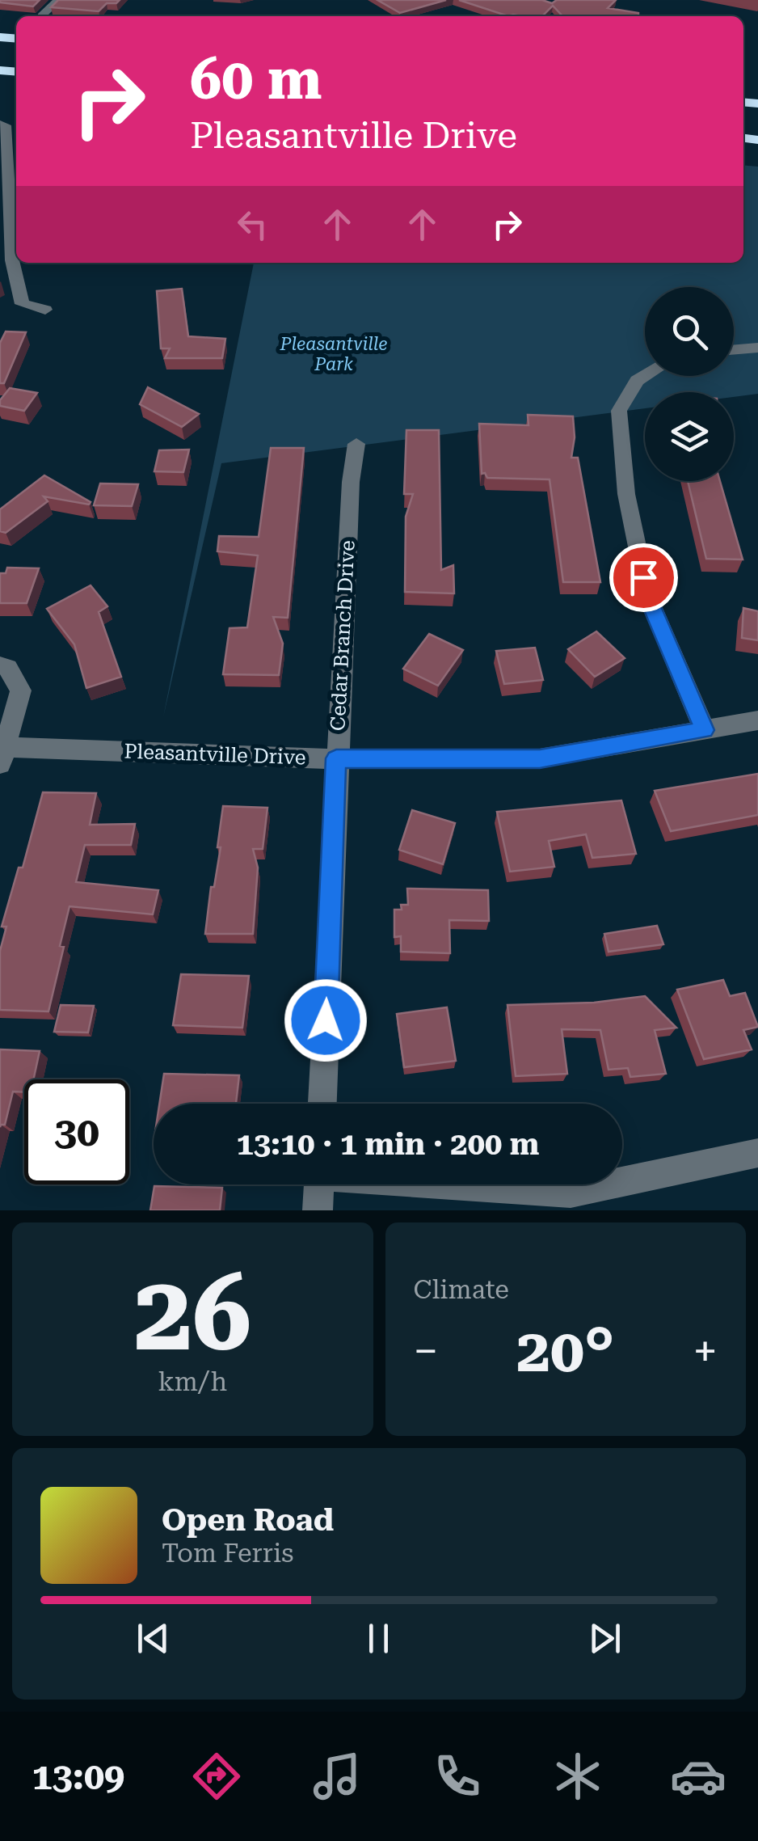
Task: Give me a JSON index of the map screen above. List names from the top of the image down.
{
  "streets": {
    "street": ["Cedar Branch Drive", "Pleasantville Drive"]
  },
  "crossings": [
    ["Cedar Branch Drive", "Pleasantville Drive"]
  ],
  "parks": ["Pleasantville Park"],
  "page": {
    "turn": ["60 m", "Pleasantville Drive"],
    "limit": "30",
    "trip": "13:10 · 1 min · 200 m",
    "tile": [
      ["26", "km/h"],
      "Climate"
    ],
    "heat": ["−", "20°", "+"],
    "song": ["Open Road", "Tom Ferris"],
    "tabs": "13:09"
  }
}
